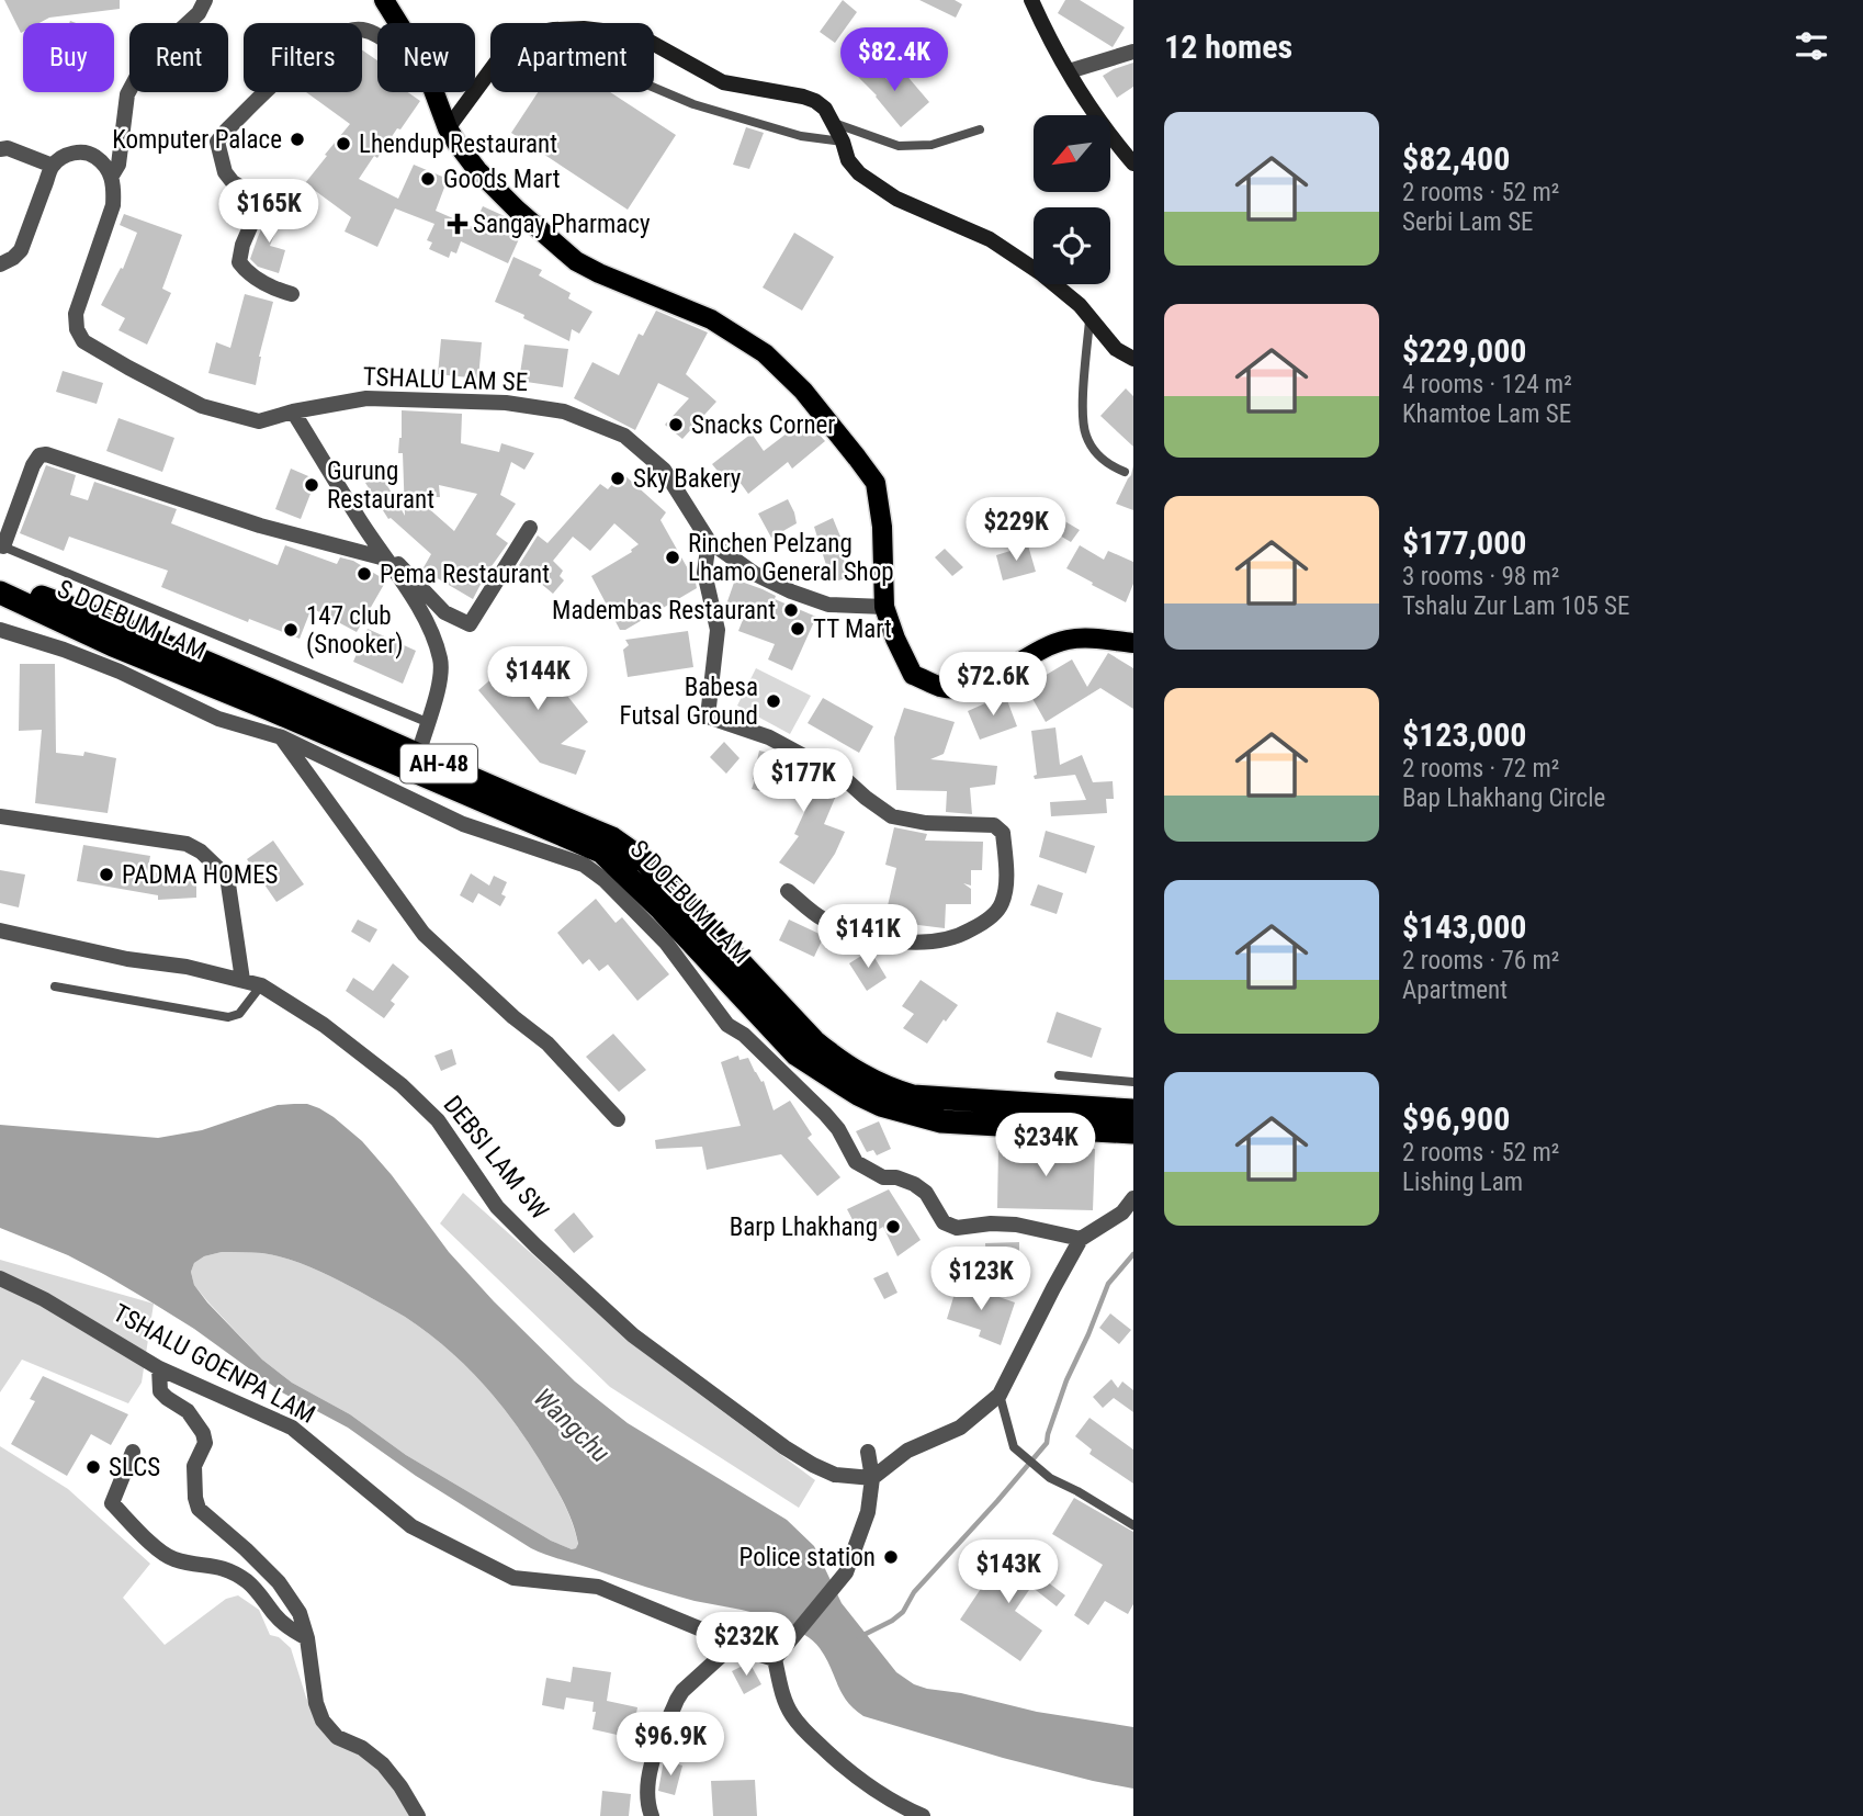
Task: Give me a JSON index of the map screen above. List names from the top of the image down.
{
  "streets": {
    "highway": ["S DOEBUM LAM", "AH-48"],
    "street": ["TSHALU LAM SE", "DEBSI LAM SW", "TSHALU GOENPA LAM"]
  },
  "crossings": [
    ["S DOEBUM LAM", "AH-48"]
  ],
  "water": ["Wangchu"],
  "places": {
    "other": [
      "Komputer Palace",
      "Lhendup Restaurant",
      "Goods Mart",
      "Snacks Corner",
      "Sky Bakery",
      "Gurung Restaurant",
      "Rinchen Pelzang Lhamo General Shop",
      "Pema Restaurant",
      "Madembas Restaurant",
      "TT Mart",
      "147 club (Snooker)",
      "Babesa Futsal Ground",
      "PADMA HOMES",
      "Barp Lhakhang",
      "SLCS",
      "Police station"
    ],
    "health": ["Sangay Pharmacy"]
  },
  "north": "bottom left",
  "page": {
    "heading": "12 homes",
    "chip": [
      "Buy",
      "Rent",
      "Filters",
      "New",
      "Apartment"
    ],
    "price": [
      "$82.4K",
      "$165K",
      "$229K",
      "$144K",
      "$72.6K",
      "$177K",
      "$141K",
      "$234K",
      "$123K",
      "$143K",
      "$232K",
      "$96.9K"
    ],
    "list": [
      {
        "name": "$82,400",
        "note": "2 rooms · 52 m² · Serbi Lam SE"
      },
      {
        "name": "$229,000",
        "note": "4 rooms · 124 m² · Khamtoe Lam SE"
      },
      {
        "name": "$177,000",
        "note": "3 rooms · 98 m² · Tshalu Zur Lam 105 SE"
      },
      {
        "name": "$123,000",
        "note": "2 rooms · 72 m² · Bap Lhakhang Circle"
      },
      {
        "name": "$143,000",
        "note": "2 rooms · 76 m² · Apartment"
      },
      {
        "name": "$96,900",
        "note": "2 rooms · 52 m² · Lishing Lam"
      }
    ]
  }
}
